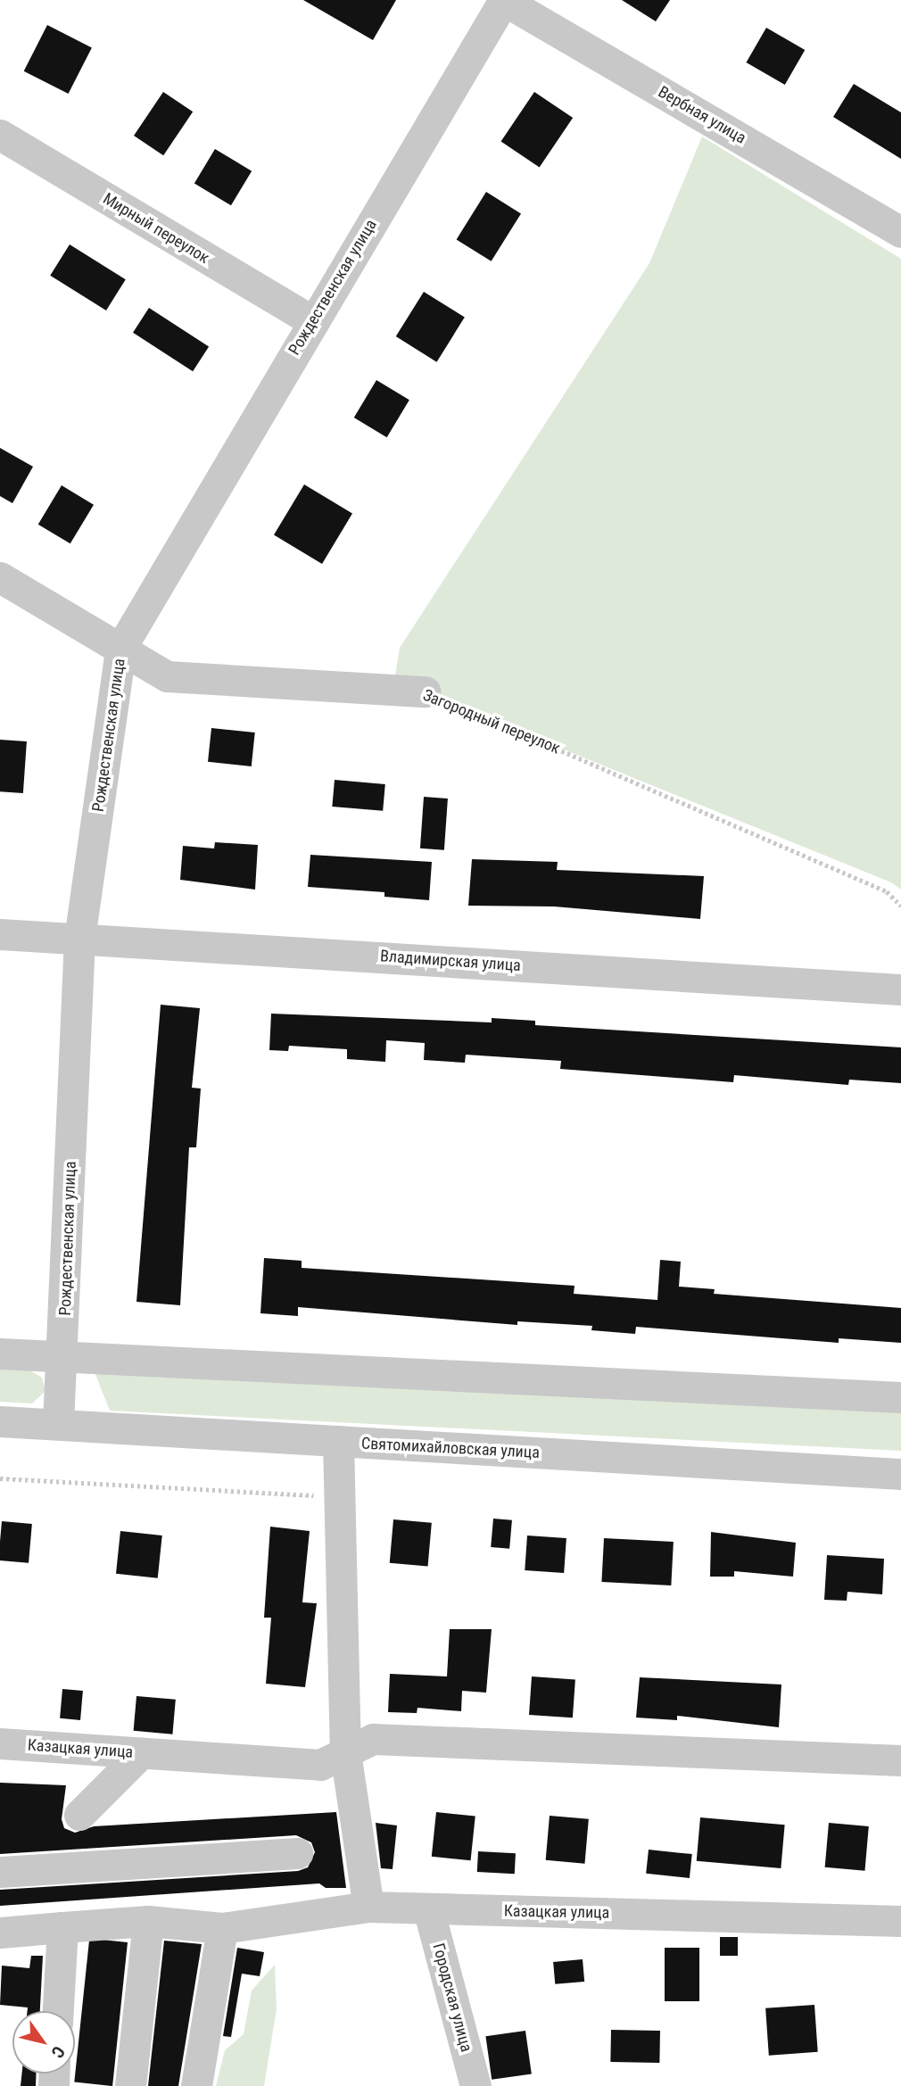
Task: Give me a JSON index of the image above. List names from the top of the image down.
{
  "streets": {
    "street": [
      "Вербная улица",
      "Мирный переулок",
      "Рождественская улица",
      "Загородный переулок",
      "Владимирская улица",
      "Святомихайловская улица",
      "Казацкая улица",
      "Городская улица"
    ]
  },
  "crossings": [
    ["Вербная улица", "Рождественская улица"],
    ["Мирный переулок", "Рождественская улица"],
    ["Рождественская улица", "Загородный переулок"],
    ["Рождественская улица", "Владимирская улица"],
    ["Рождественская улица", "Святомихайловская улица"],
    ["Казацкая улица", "Городская улица"]
  ],
  "north": "bottom right"
}
